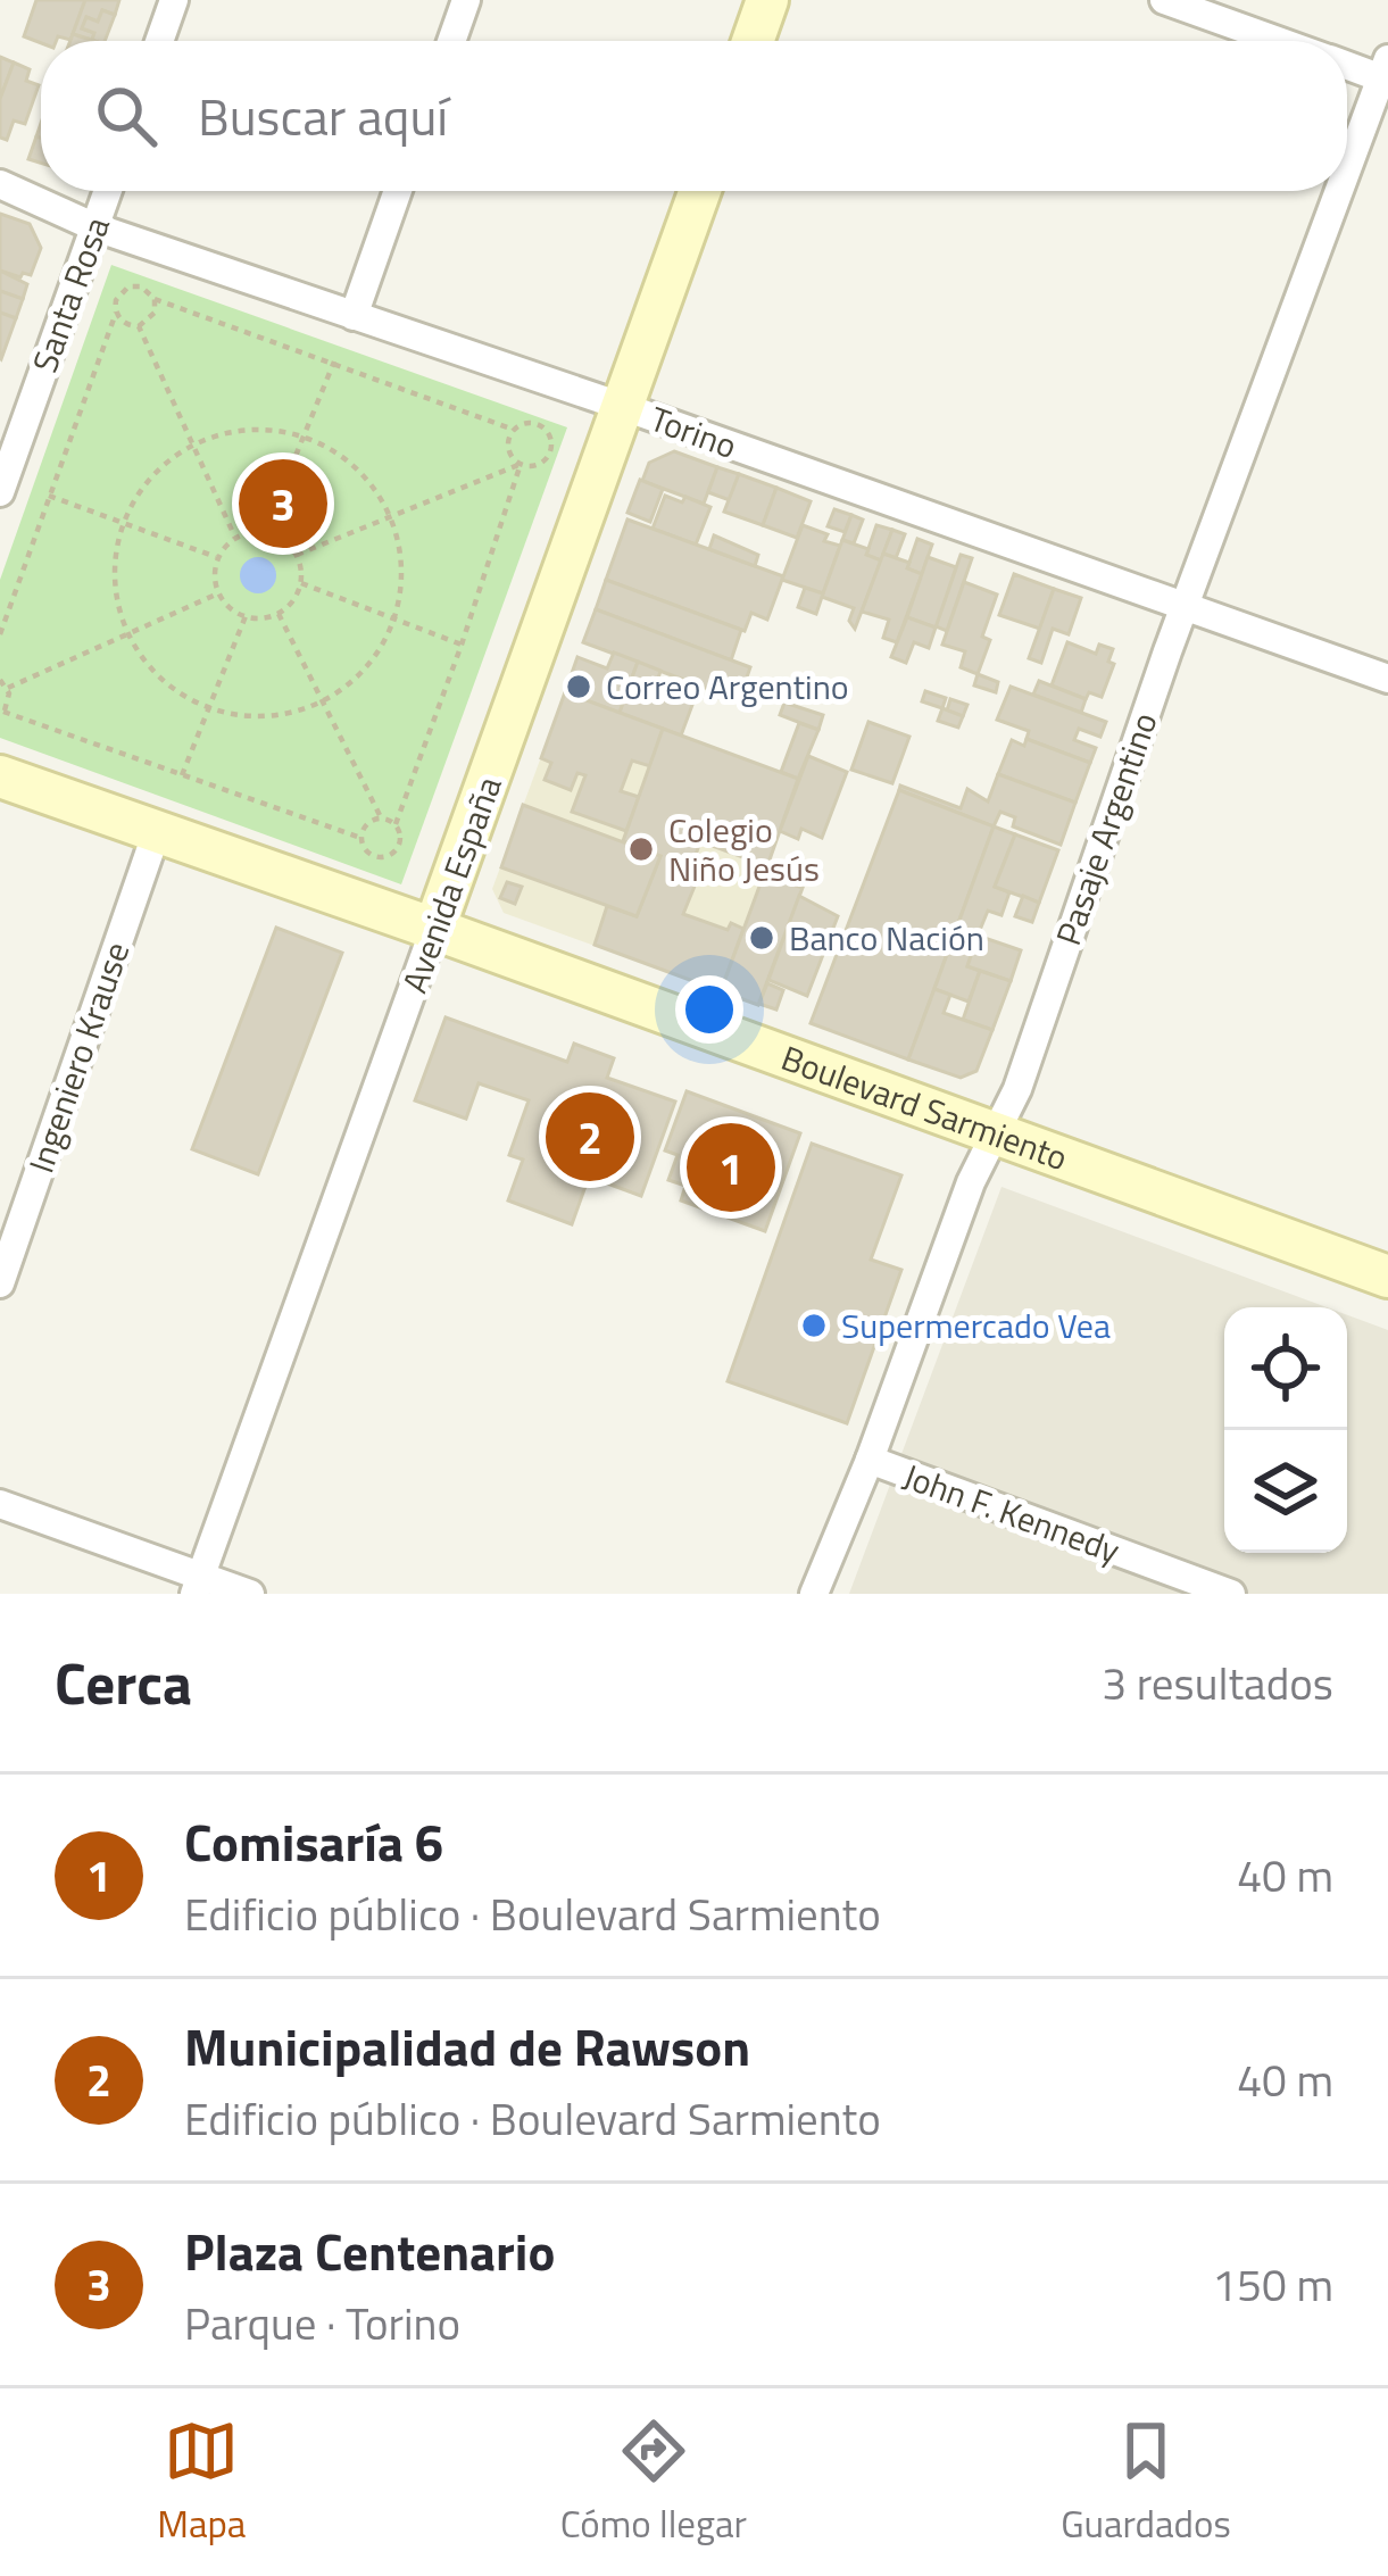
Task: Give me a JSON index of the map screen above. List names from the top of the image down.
{
  "streets": {
    "street": [
      "Santa Rosa",
      "Torino",
      "Pasaje Argentino",
      "Avenida España",
      "Ingeniero Krause",
      "Boulevard Sarmiento",
      "John F. Kennedy"
    ]
  },
  "crossings": [
    ["Santa Rosa", "Torino"],
    ["Torino", "Pasaje Argentino"],
    ["Torino", "Avenida España"],
    ["Pasaje Argentino", "Boulevard Sarmiento"],
    ["Pasaje Argentino", "John F. Kennedy"],
    ["Avenida España", "Boulevard Sarmiento"],
    ["Ingeniero Krause", "Boulevard Sarmiento"]
  ],
  "places": [
    "Correo Argentino",
    "Colegio Niño Jesús",
    "Banco Nación",
    "Supermercado Vea"
  ],
  "page": {
    "search": "Buscar aquí",
    "pins": ["3", "2", "1"],
    "heading": ["Cerca", "3 resultados"],
    "list": [
      {
        "mark": "1",
        "name": "Comisaría 6",
        "note": "Edificio público · Boulevard Sarmiento",
        "value": "40 m"
      },
      {
        "mark": "2",
        "name": "Municipalidad de Rawson",
        "note": "Edificio público · Boulevard Sarmiento",
        "value": "40 m"
      },
      {
        "mark": "3",
        "name": "Plaza Centenario",
        "note": "Parque · Torino",
        "value": "150 m"
      }
    ],
    "nav": ["Mapa", "Cómo llegar", "Guardados"]
  }
}
